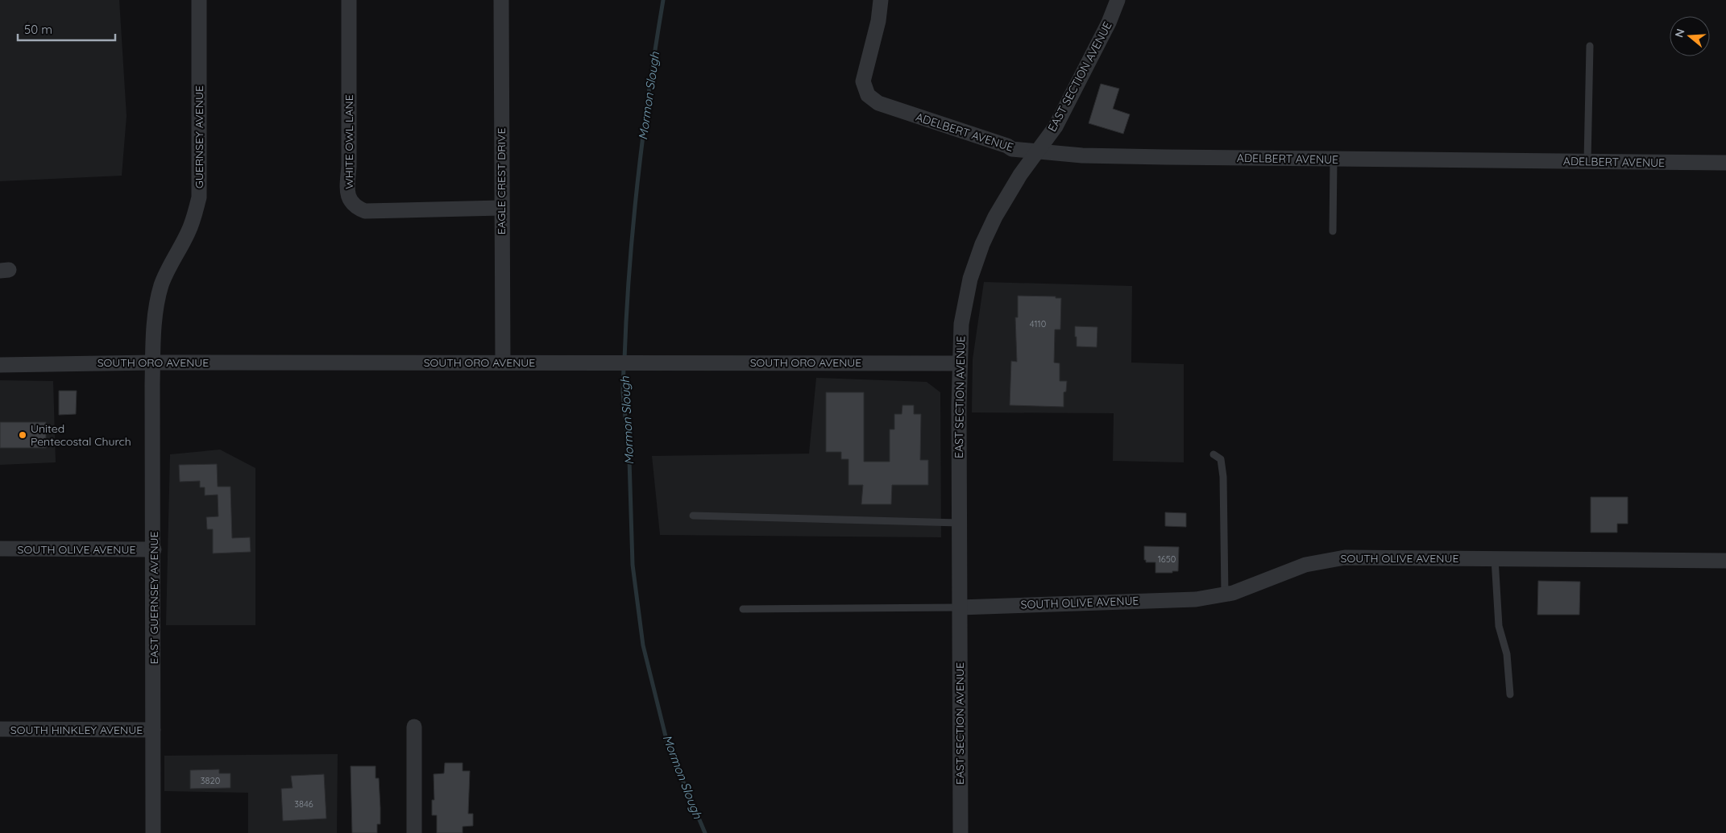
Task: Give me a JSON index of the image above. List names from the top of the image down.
{
  "streets": {
    "street": [
      "EAST SECTION AVENUE",
      "ADELBERT AVENUE",
      "GUERNSEY AVENUE",
      "WHITE OWL LANE",
      "EAGLE CREST DRIVE",
      "SOUTH ORO AVENUE",
      "SOUTH OLIVE AVENUE",
      "EAST GUERNSEY AVENUE",
      "SOUTH HINKLEY AVENUE"
    ]
  },
  "crossings": [
    ["EAST SECTION AVENUE", "ADELBERT AVENUE"],
    ["EAST SECTION AVENUE", "SOUTH ORO AVENUE"],
    ["EAST SECTION AVENUE", "SOUTH OLIVE AVENUE"],
    ["GUERNSEY AVENUE", "SOUTH ORO AVENUE"],
    ["GUERNSEY AVENUE", "EAST GUERNSEY AVENUE"],
    ["WHITE OWL LANE", "EAGLE CREST DRIVE"],
    ["EAGLE CREST DRIVE", "SOUTH ORO AVENUE"],
    ["SOUTH ORO AVENUE", "EAST GUERNSEY AVENUE"],
    ["SOUTH OLIVE AVENUE", "EAST GUERNSEY AVENUE"],
    ["EAST GUERNSEY AVENUE", "SOUTH HINKLEY AVENUE"]
  ],
  "water": ["Mormon Slough"],
  "places": ["United Pentecostal Church"],
  "house_numbers": [
    "4110",
    "1650",
    "3820",
    "3846"
  ],
  "scale_bar": "50 m",
  "north": "left"
}
